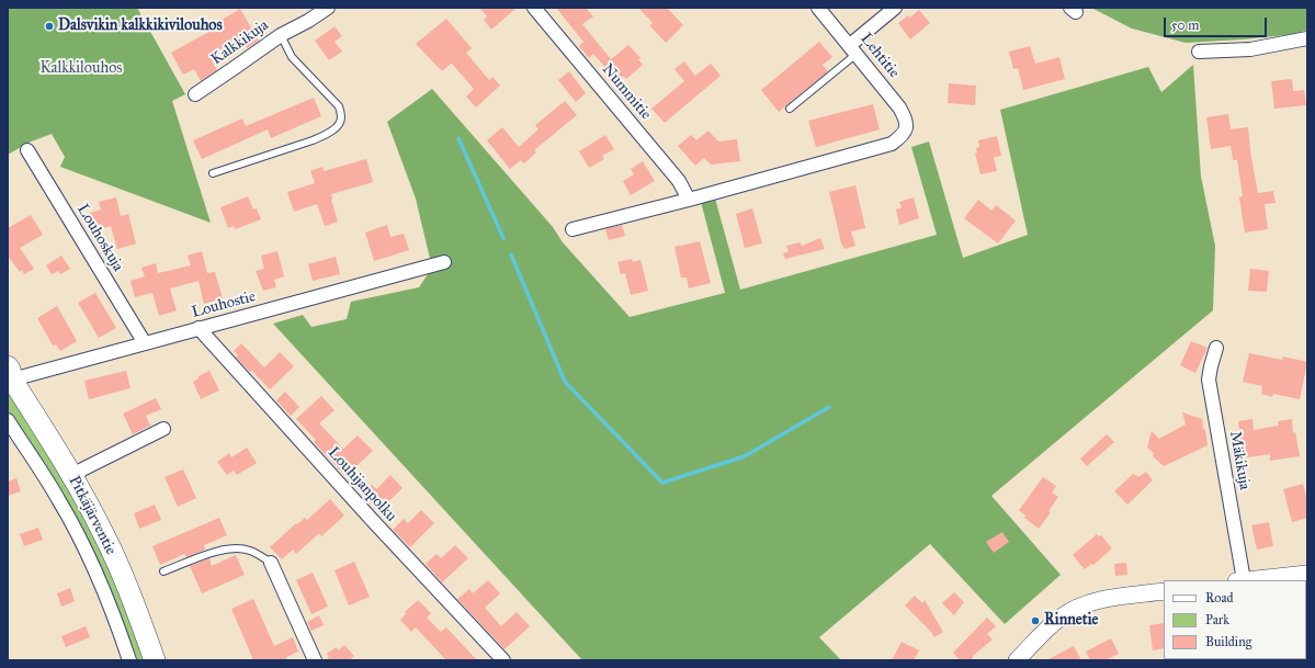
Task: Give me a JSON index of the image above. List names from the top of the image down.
{
  "streets": {
    "main road": ["Pitkäjärventie"],
    "street": [
      "Kalkkikuja",
      "Lehtitie",
      "Nummitie",
      "Louhoskuja",
      "Louhostie",
      "Mäkikuja",
      "Louhijanpolku"
    ]
  },
  "crossings": [
    ["Lehtitie", "Nummitie"],
    ["Louhoskuja", "Louhostie"],
    ["Louhostie", "Louhijanpolku"],
    ["Louhostie", "Pitkäjärventie"]
  ],
  "parks": ["Kalkkilouhos"],
  "places": ["Dalsvikin kalkkikivilouhos", "Rinnetie"],
  "legend": ["Road", "Park", "Building"],
  "scale_bar": "50 m"
}
